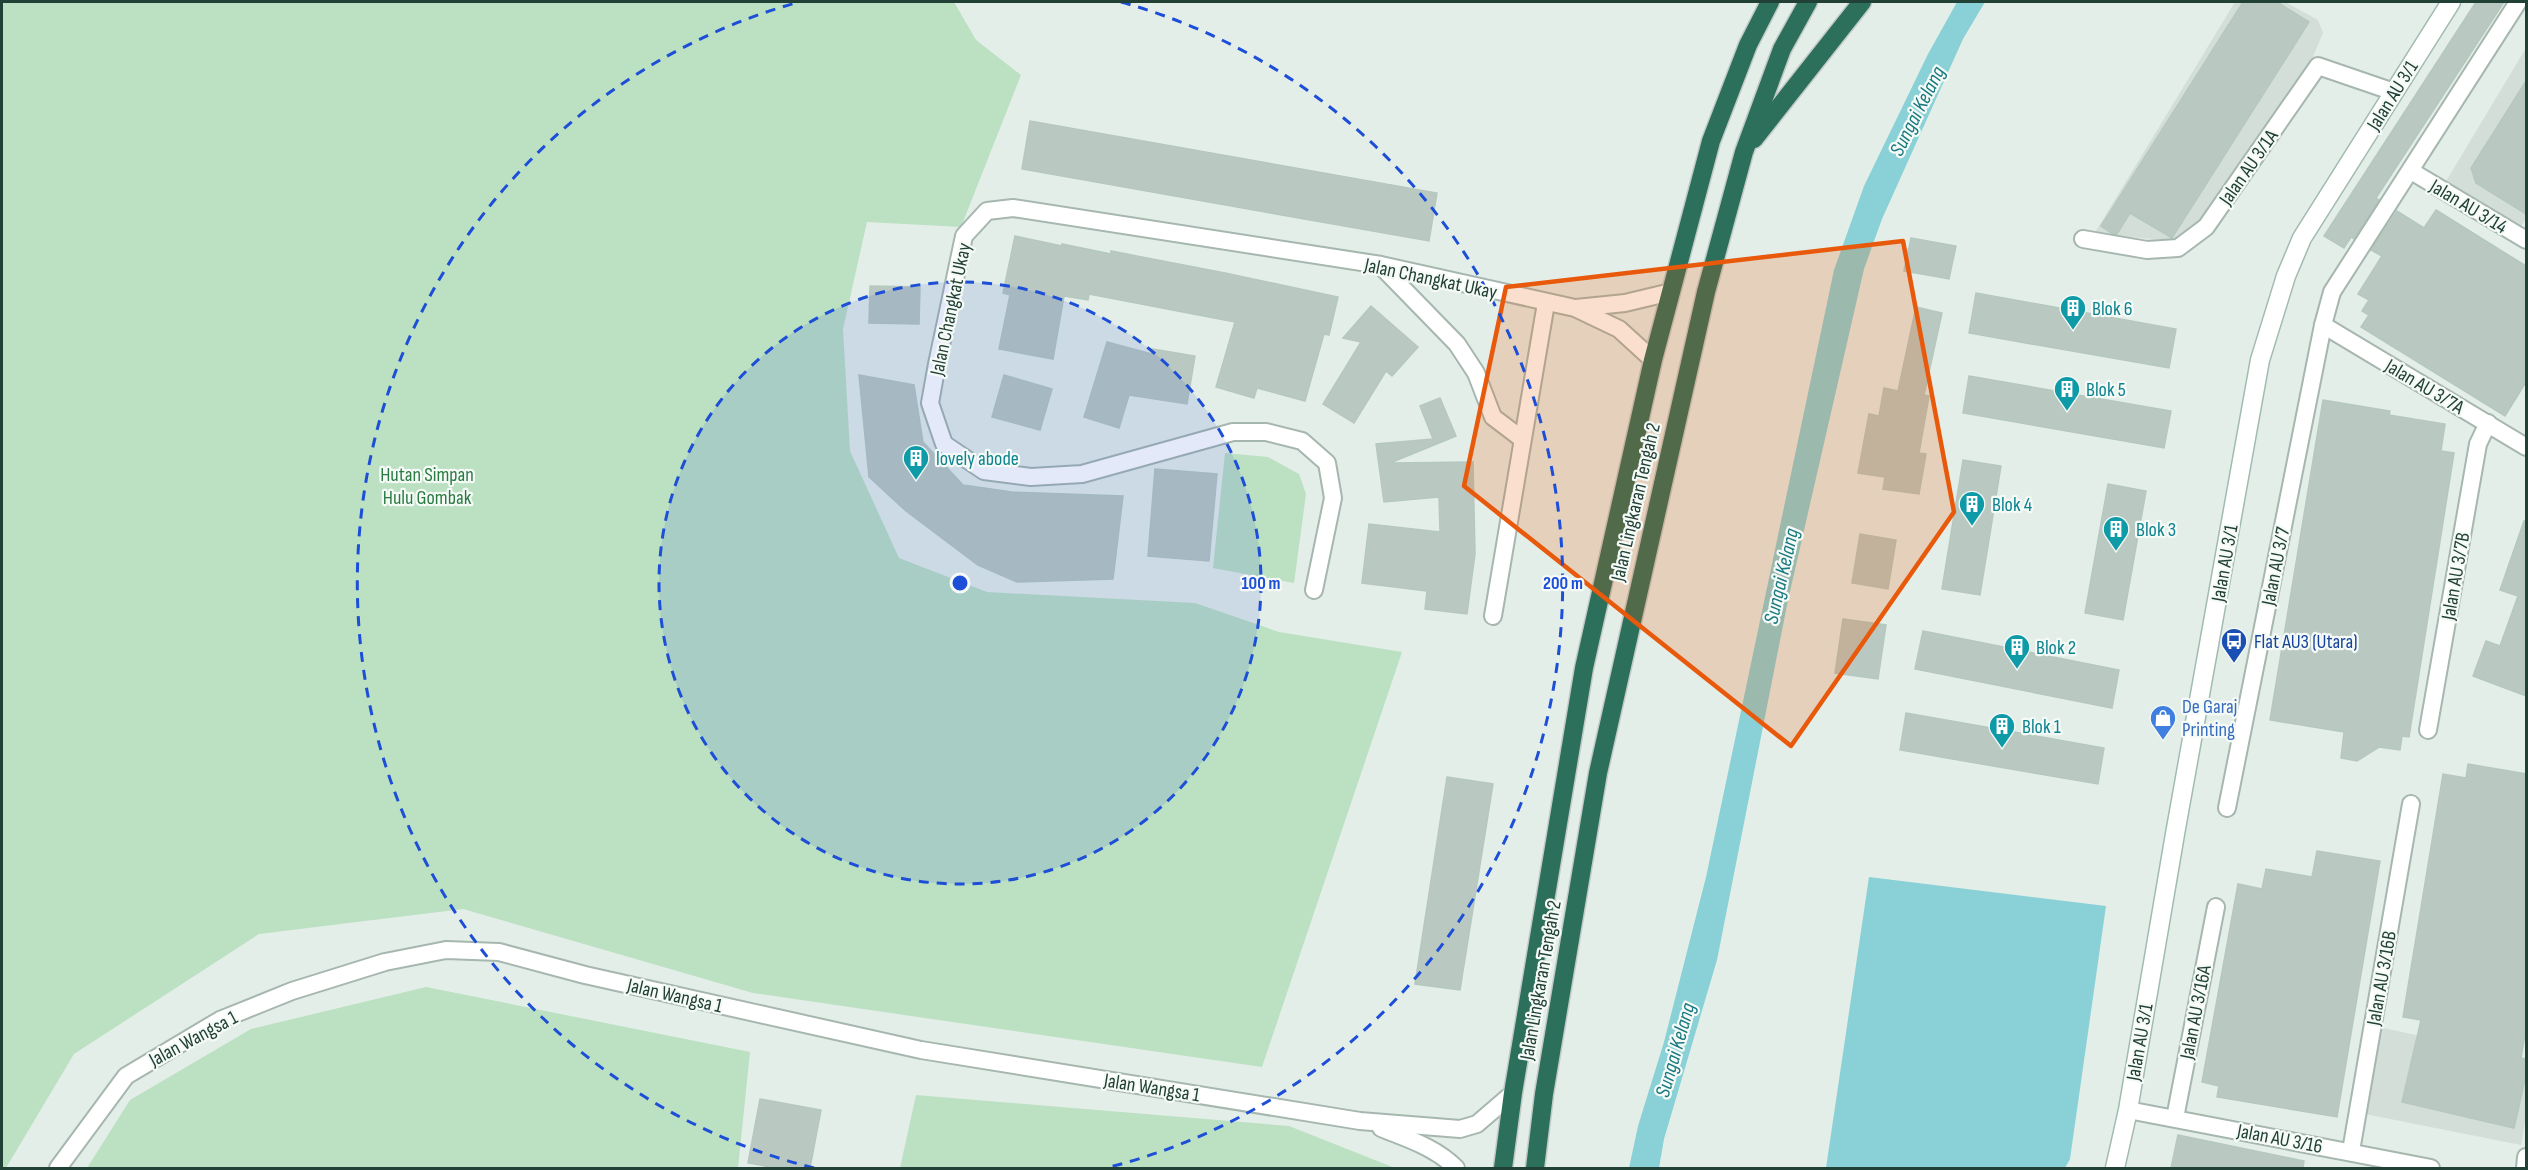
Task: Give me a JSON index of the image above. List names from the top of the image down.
{
  "streets": {
    "highway": ["Jalan Lingkaran Tengah 2"],
    "main road": ["Jalan AU 3/1"],
    "street": [
      "Jalan AU 3/1A",
      "Jalan AU 3/14",
      "Jalan Changkat Ukay",
      "Jalan AU 3/7A",
      "Jalan AU 3/7",
      "Jalan AU 3/7B",
      "Jalan AU 3/16B",
      "Jalan Wangsa 1",
      "Jalan AU 3/16A",
      "Jalan AU 3/16"
    ]
  },
  "crossings": [
    ["Jalan AU 3/1", "Jalan AU 3/1A"],
    ["Jalan AU 3/1", "Jalan AU 3/16"],
    ["Jalan AU 3/14", "Jalan AU 3/7"],
    ["Jalan Changkat Ukay", "Jalan Lingkaran Tengah 2"],
    ["Jalan AU 3/7A", "Jalan AU 3/7"],
    ["Jalan AU 3/7A", "Jalan AU 3/7B"],
    ["Jalan Lingkaran Tengah 2", "Jalan Wangsa 1"],
    ["Jalan AU 3/16B", "Jalan AU 3/16"],
    ["Jalan AU 3/16A", "Jalan AU 3/16"]
  ],
  "water": ["Sungai Kelang"],
  "parks": ["Hutan Simpan Hulu Gombak"],
  "places": {
    "building": [
      "Blok 6",
      "Blok 5",
      "lovely abode",
      "Blok 4",
      "Blok 3",
      "Blok 2",
      "Blok 1"
    ],
    "bus stop": ["Flat AU3 (Utara)"],
    "shop": ["De Garaj Printing"]
  },
  "rings": ["100 m", "200 m"]
}
